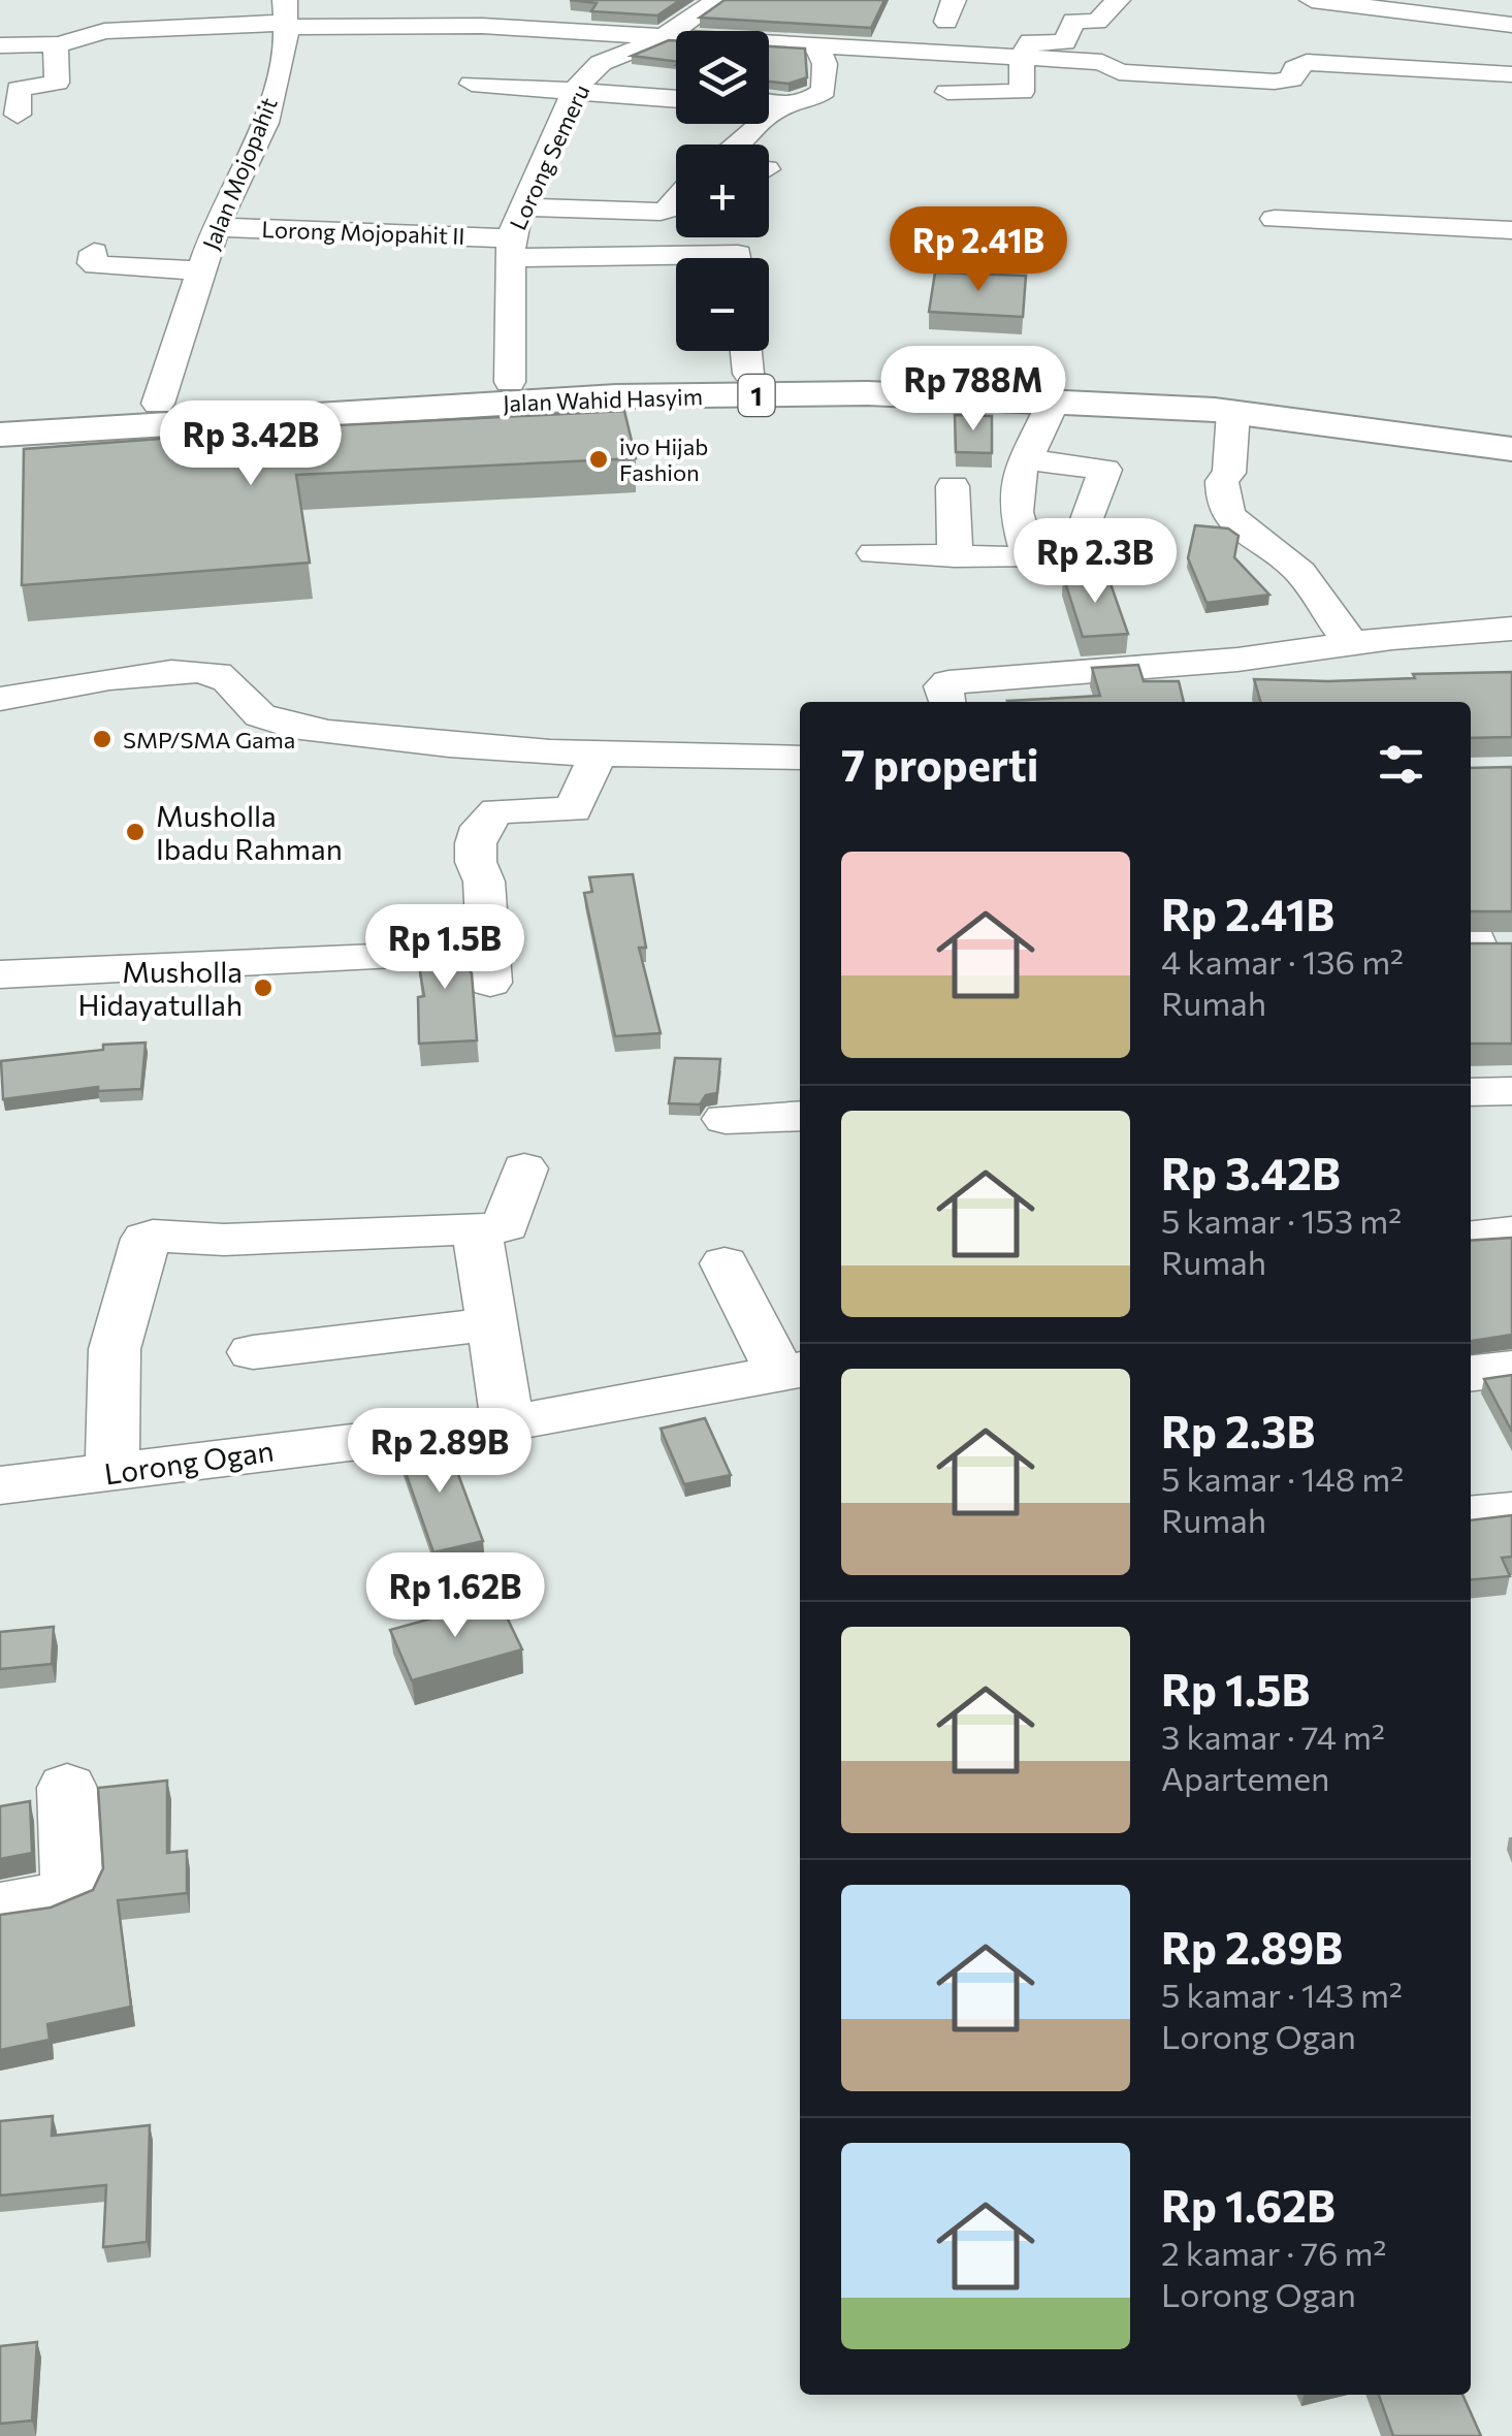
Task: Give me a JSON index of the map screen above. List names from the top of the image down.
{
  "streets": {
    "highway": ["1", "Jalan Wahid Hasyim"],
    "street": [
      "Lorong Semeru",
      "Jalan Mojopahit",
      "Lorong Mojopahit II",
      "Lorong Ogan"
    ]
  },
  "crossings": [
    ["Lorong Semeru", "Lorong Mojopahit II"],
    ["Lorong Semeru", "Jalan Wahid Hasyim"],
    ["Jalan Mojopahit", "Lorong Mojopahit II"],
    ["Jalan Mojopahit", "Jalan Wahid Hasyim"]
  ],
  "places": [
    "ivo Hijab Fashion",
    "SMP/SMA Gama",
    "Musholla Ibadu Rahman",
    "Musholla Hidayatullah"
  ],
  "page": {
    "map_buttons": ["+", "−"],
    "price": [
      "Rp 2.41B",
      "Rp 788M",
      "Rp 3.42B",
      "Rp 2.3B",
      "Rp 1.5B",
      "Rp 2.89B",
      "Rp 1.62B"
    ],
    "heading": "7 properti",
    "list": [
      {
        "name": "Rp 2.41B",
        "note": "4 kamar · 136 m² · Rumah"
      },
      {
        "name": "Rp 3.42B",
        "note": "5 kamar · 153 m² · Rumah"
      },
      {
        "name": "Rp 2.3B",
        "note": "5 kamar · 148 m² · Rumah"
      },
      {
        "name": "Rp 1.5B",
        "note": "3 kamar · 74 m² · Apartemen"
      },
      {
        "name": "Rp 2.89B",
        "note": "5 kamar · 143 m² · Lorong Ogan"
      },
      {
        "name": "Rp 1.62B",
        "note": "2 kamar · 76 m² · Lorong Ogan"
      }
    ]
  }
}
